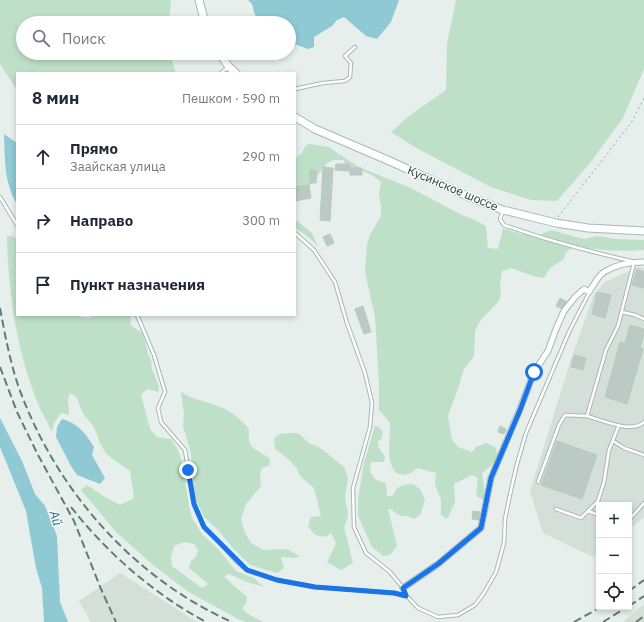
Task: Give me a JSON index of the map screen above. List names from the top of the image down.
{
  "streets": {
    "main road": ["Кусинское шоссе"]
  },
  "water": ["Ай"],
  "page": {
    "search": "Поиск",
    "heading": ["8 мин", "Пешком · 590 m"],
    "list": [
      ["Прямо", "Заайская улица", "290 m"],
      ["Направо", "300 m"],
      "Пункт назначения"
    ],
    "map_buttons": ["+", "−"]
  }
}
